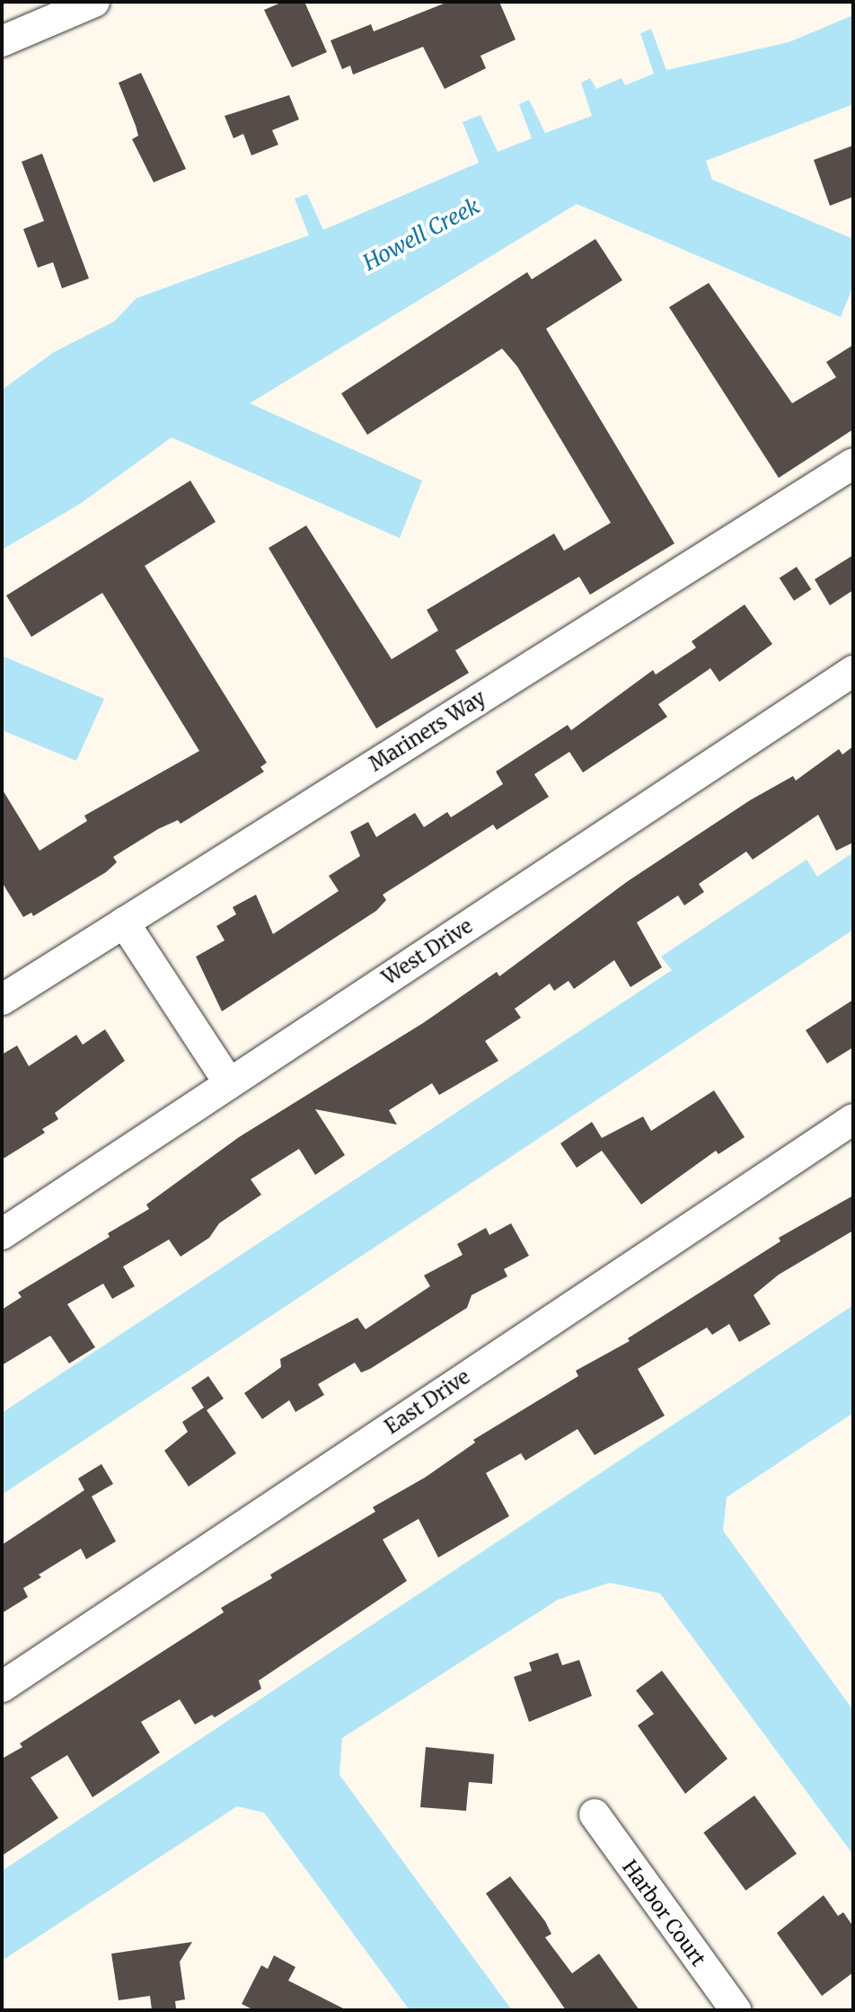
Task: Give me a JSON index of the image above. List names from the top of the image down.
{
  "streets": {
    "street": [
      "Mariners Way",
      "West Drive",
      "East Drive",
      "Harbor Court"
    ]
  },
  "water": ["Howell Creek"]
}
